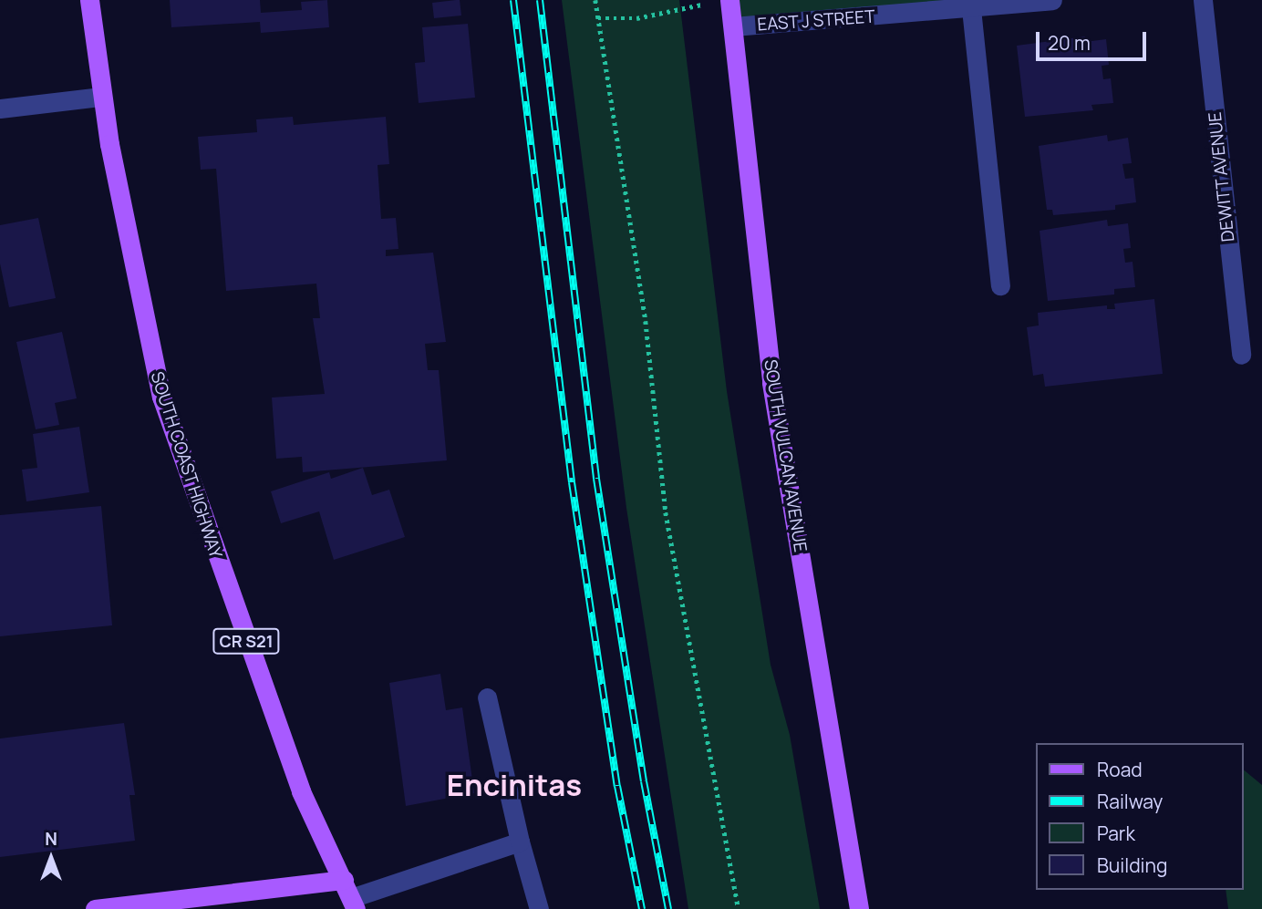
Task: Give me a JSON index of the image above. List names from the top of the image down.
{
  "streets": {
    "main road": ["SOUTH VULCAN AVENUE", "SOUTH COAST HIGHWAY", "CR S21"],
    "street": ["EAST J STREET", "DEWITT AVENUE"]
  },
  "crossings": [
    ["EAST J STREET", "SOUTH VULCAN AVENUE"]
  ],
  "districts": ["Encinitas"],
  "legend": [
    "Road",
    "Railway",
    "Park",
    "Building"
  ],
  "scale_bar": "20 m",
  "north": "top"
}
